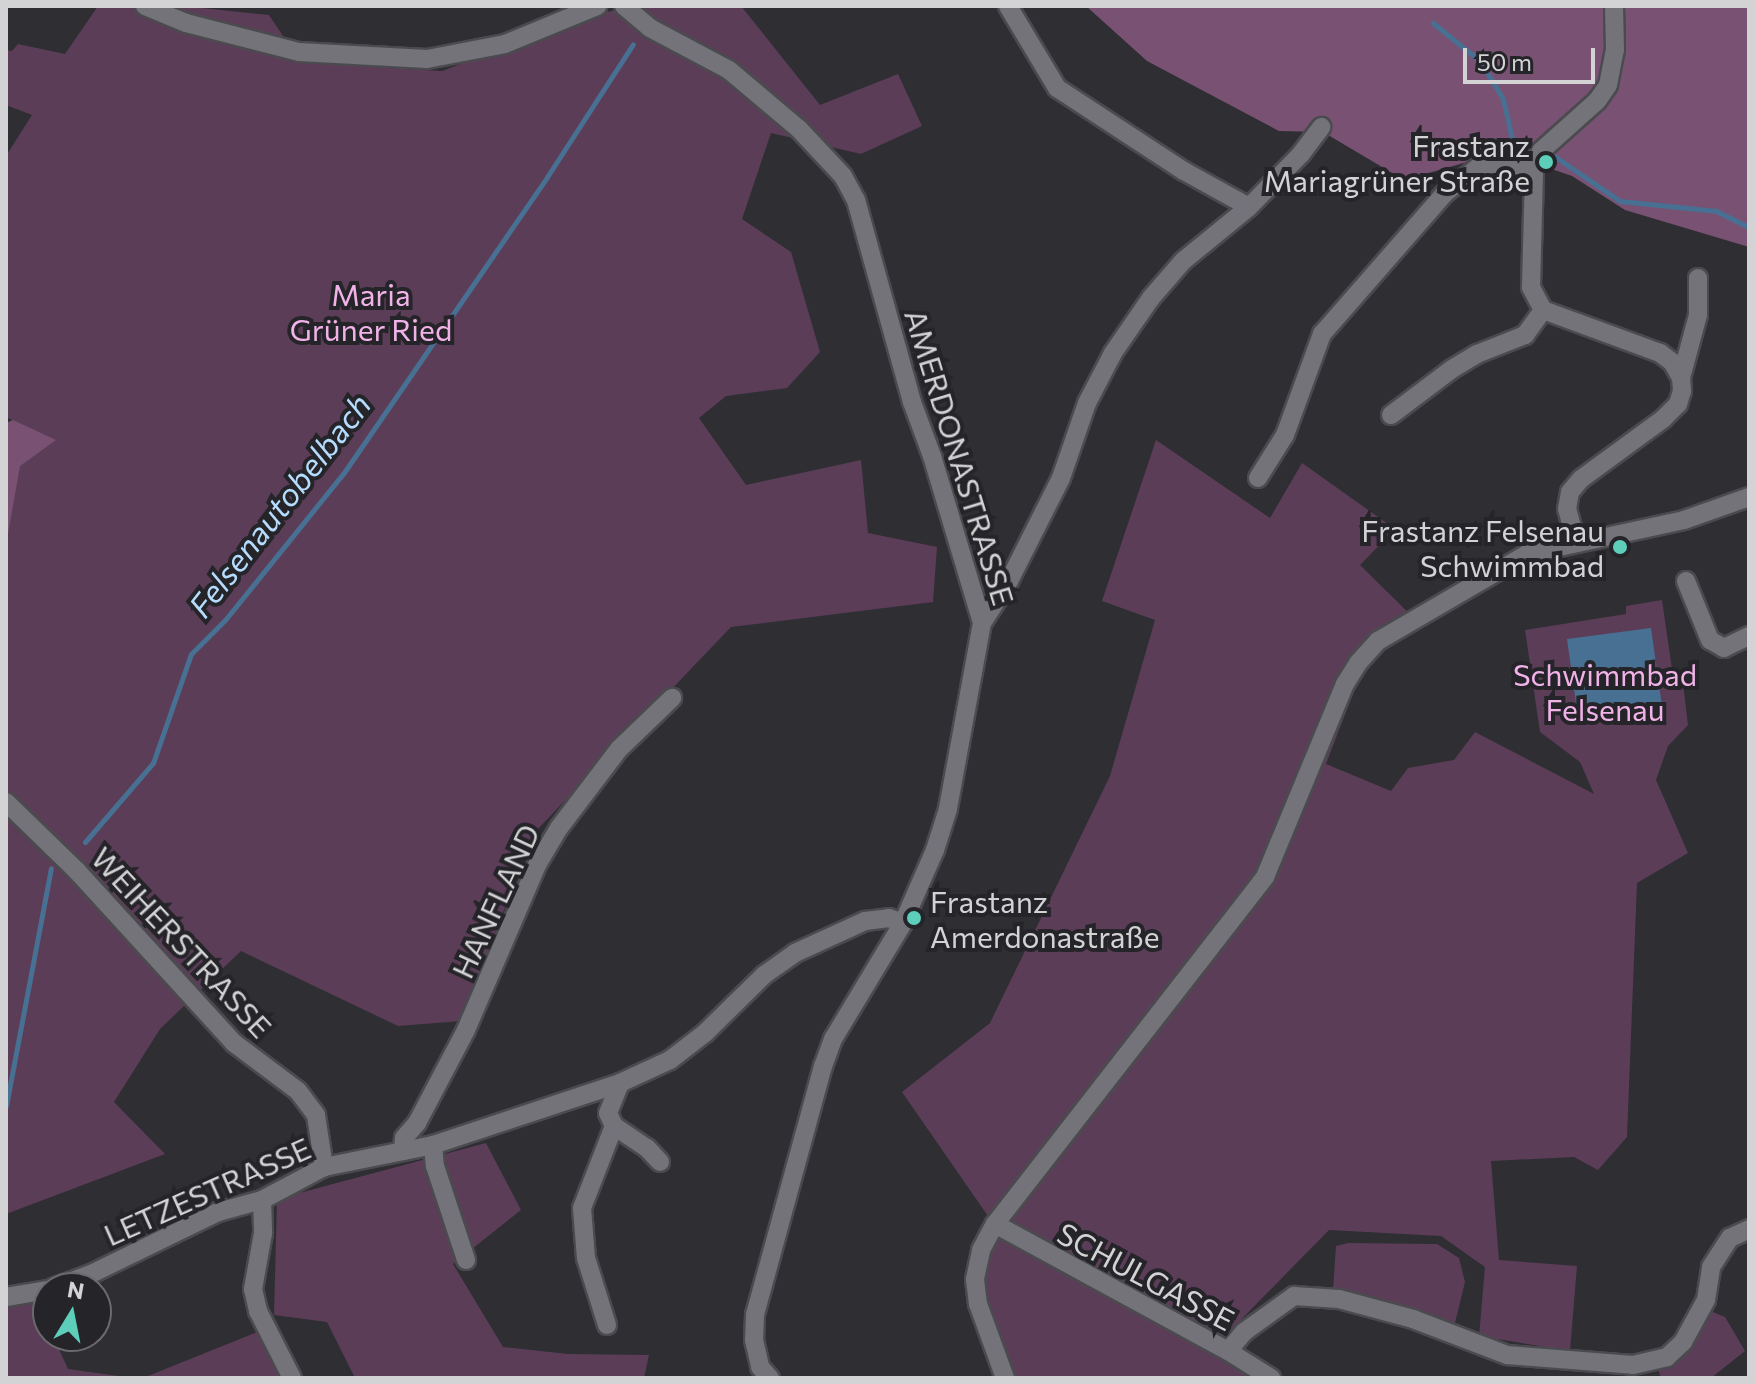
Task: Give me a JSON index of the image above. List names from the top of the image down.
{
  "streets": {
    "street": [
      "AMERDONASTRASSE",
      "HANFLAND",
      "WEIHERSTRASSE",
      "LETZESTRASSE",
      "SCHULGASSE"
    ]
  },
  "crossings": [
    ["AMERDONASTRASSE", "LETZESTRASSE"],
    ["HANFLAND", "LETZESTRASSE"],
    ["WEIHERSTRASSE", "LETZESTRASSE"]
  ],
  "water": ["Felsenautobelbach"],
  "parks": ["Maria Grüner Ried", "Schwimmbad Felsenau"],
  "places": ["Frastanz Mariagrüner Straße", "Frastanz Felsenau Schwimmbad", "Frastanz Amerdonastraße"],
  "scale_bar": "50 m",
  "north": "top"
}
